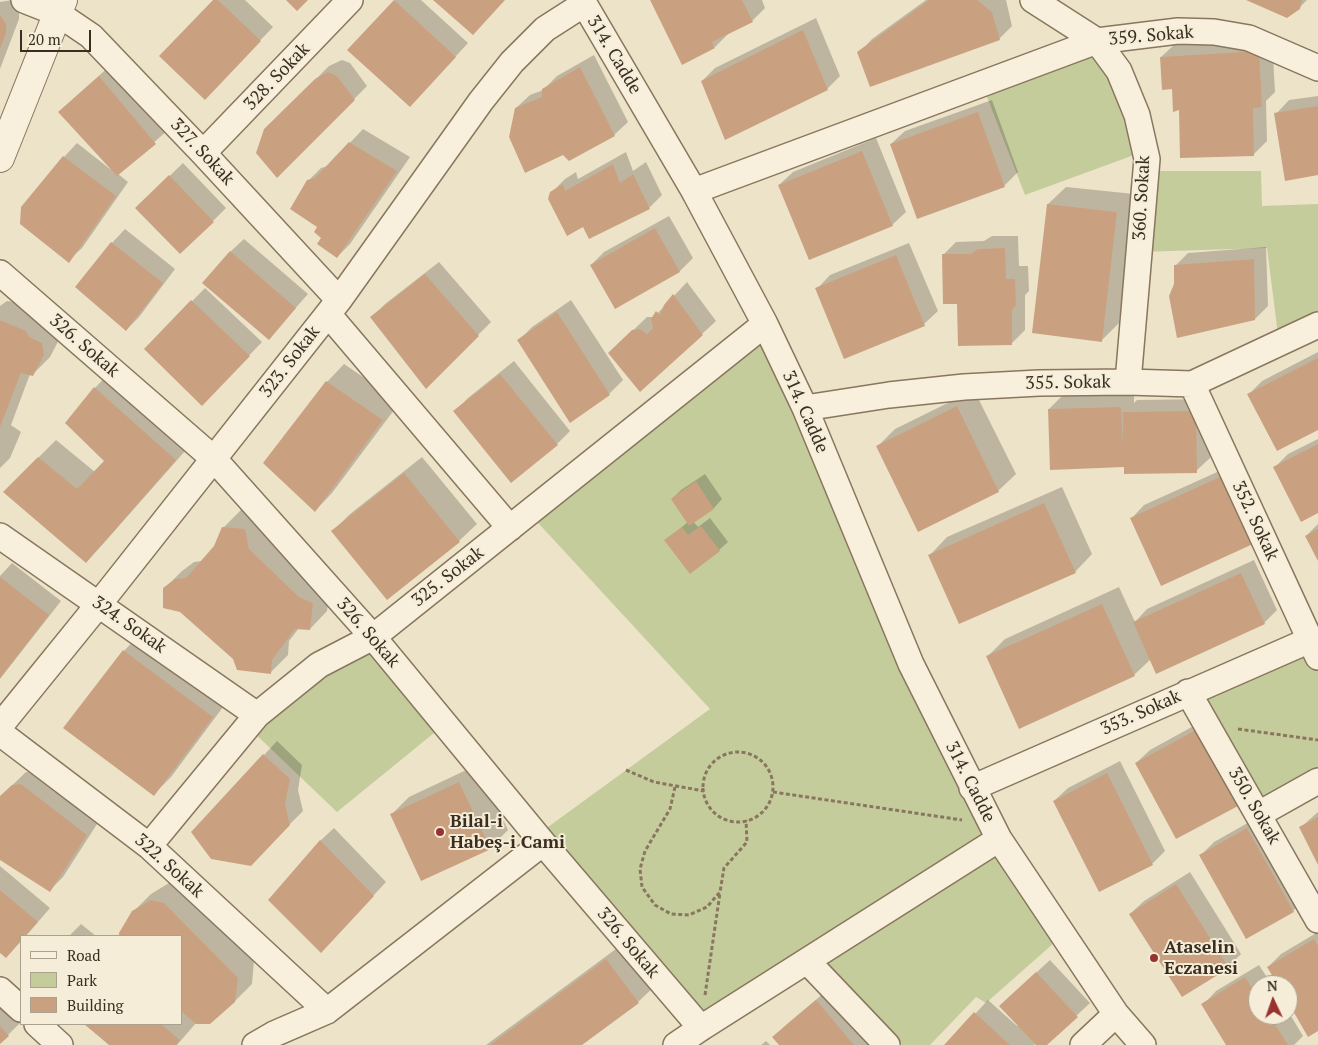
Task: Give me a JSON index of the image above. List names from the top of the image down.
{
  "streets": {
    "street": [
      "359. Sokak",
      "314. Cadde",
      "328. Sokak",
      "327. Sokak",
      "360. Sokak",
      "326. Sokak",
      "323. Sokak",
      "355. Sokak",
      "352. Sokak",
      "325. Sokak",
      "324. Sokak",
      "353. Sokak",
      "350. Sokak",
      "322. Sokak"
    ]
  },
  "crossings": [
    ["359. Sokak", "314. Cadde"],
    ["359. Sokak", "360. Sokak"],
    ["314. Cadde", "326. Sokak"],
    ["314. Cadde", "323. Sokak"],
    ["314. Cadde", "355. Sokak"],
    ["314. Cadde", "325. Sokak"],
    ["314. Cadde", "353. Sokak"],
    ["328. Sokak", "327. Sokak"],
    ["327. Sokak", "323. Sokak"],
    ["327. Sokak", "325. Sokak"],
    ["360. Sokak", "355. Sokak"],
    ["326. Sokak", "323. Sokak"],
    ["326. Sokak", "325. Sokak"],
    ["323. Sokak", "324. Sokak"],
    ["355. Sokak", "352. Sokak"],
    ["352. Sokak", "353. Sokak"],
    ["325. Sokak", "324. Sokak"],
    ["325. Sokak", "322. Sokak"],
    ["353. Sokak", "350. Sokak"]
  ],
  "places": ["Bilal-i Habeş-i Cami", "Ataselin Eczanesi"],
  "legend": ["Road", "Park", "Building"],
  "scale_bar": "20 m",
  "north": "top"
}
